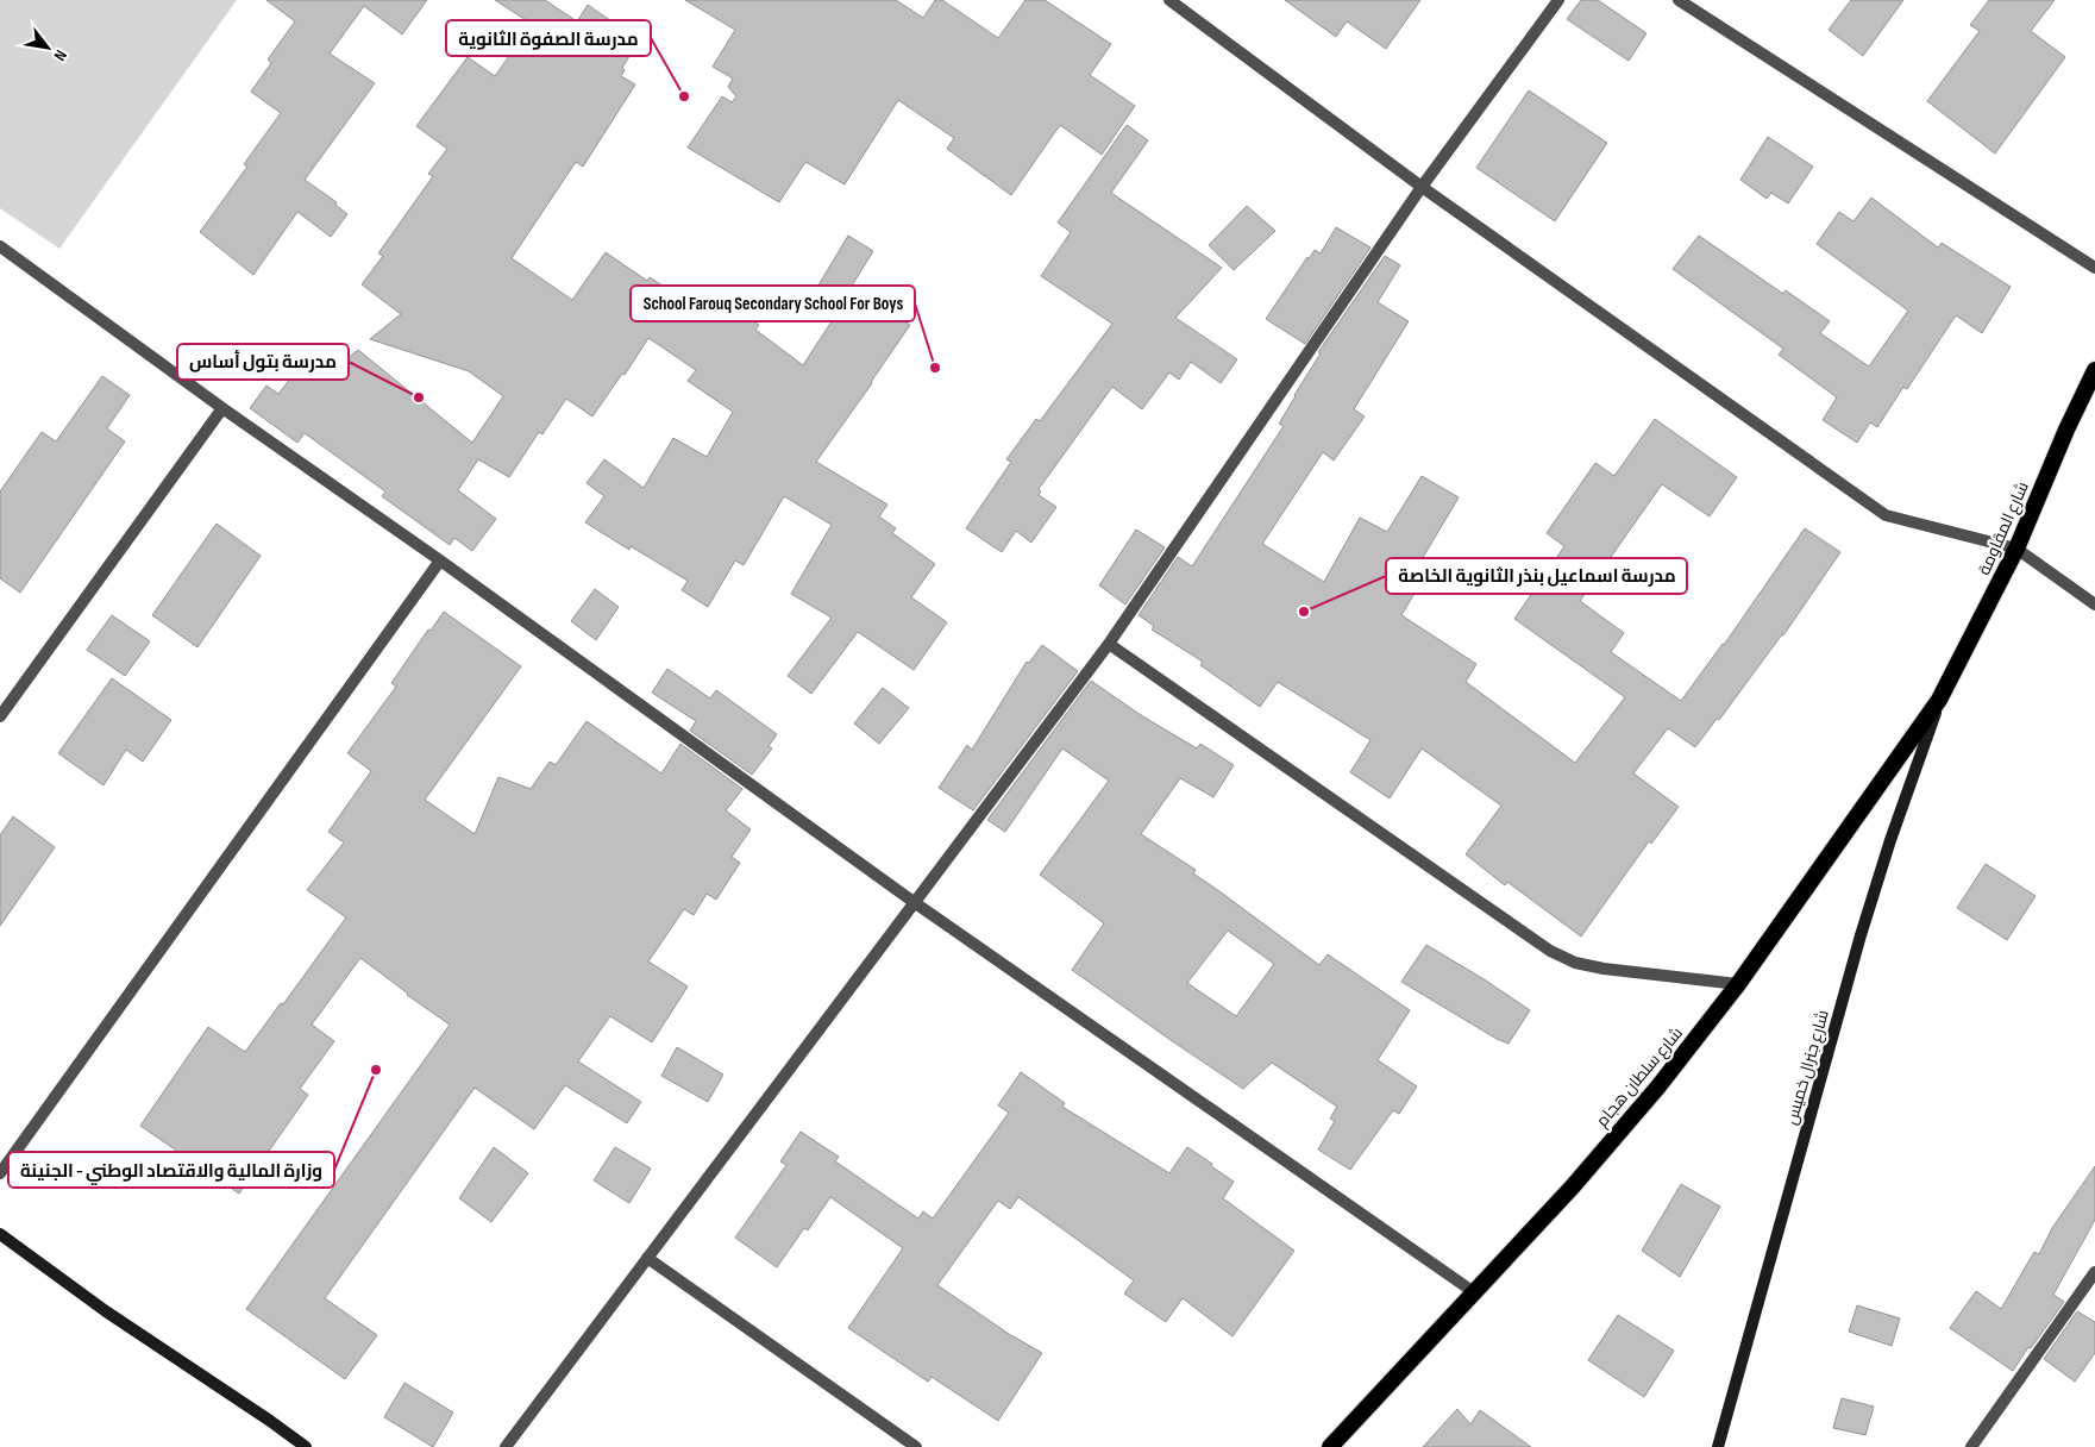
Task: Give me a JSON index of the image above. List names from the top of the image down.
{
  "streets": {
    "highway": ["شارع المقاومة", "شارع سلطان هجام"],
    "main road": ["شارع جنرال خميس"]
  },
  "crossings": [
    ["شارع المقاومة", "شارع جنرال خميس"],
    ["شارع المقاومة", "شارع سلطان هجام"],
    ["شارع جنرال خميس", "شارع سلطان هجام"]
  ],
  "places": [
    "مدرسة الصفوة الثانوية",
    "School Farouq Secondary School For Boys",
    "مدرسة بتول أساس",
    "مدرسة اسماعيل بنذر الثانوية الخاصة",
    "وزارة المالية والاقتصاد الوطني - الجنينة"
  ],
  "north": "bottom right"
}
